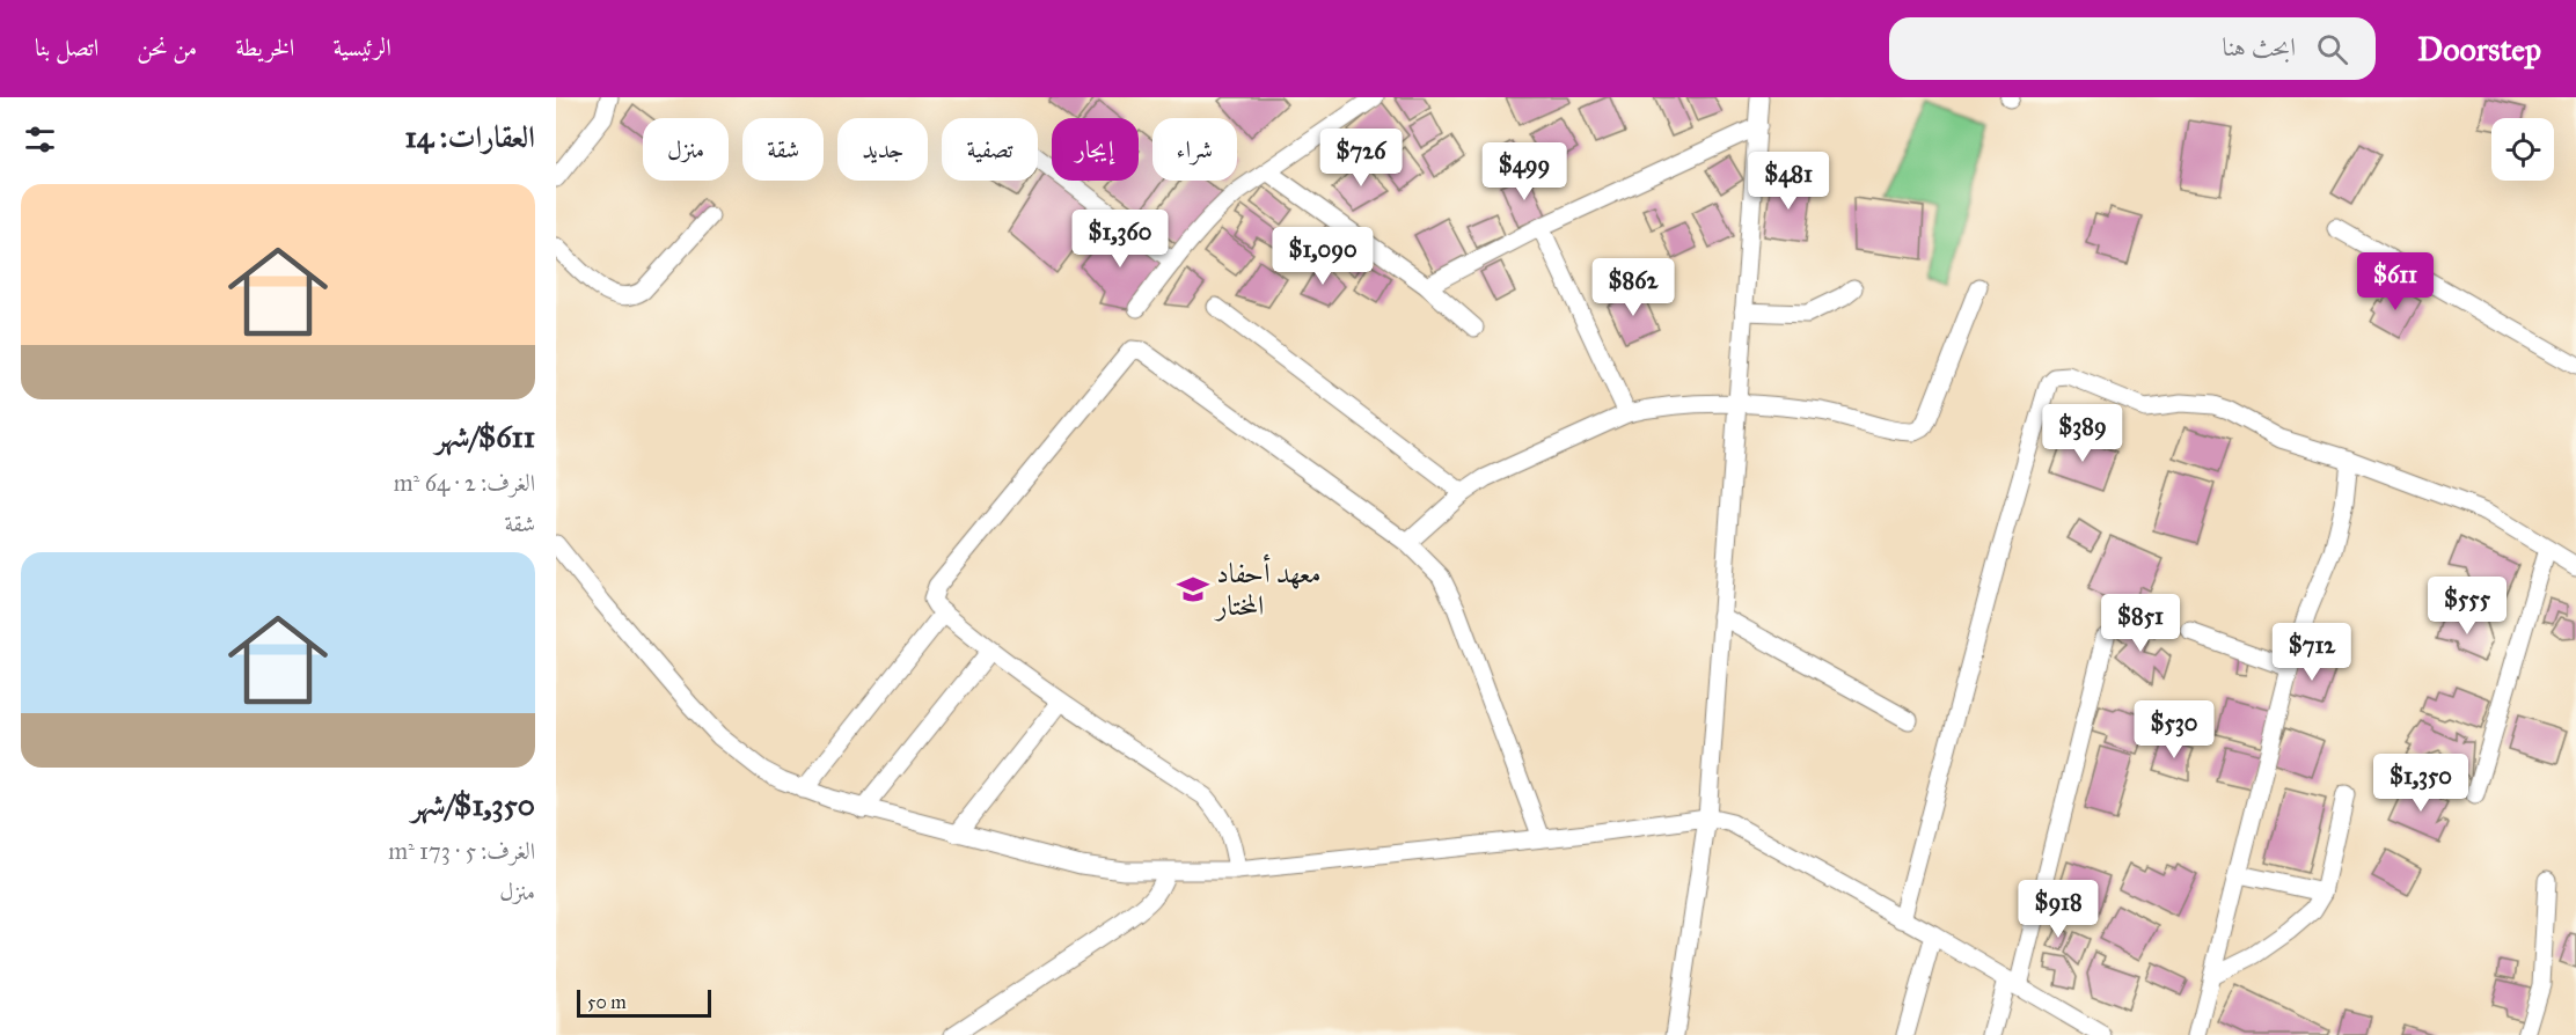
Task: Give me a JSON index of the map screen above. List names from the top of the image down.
{
  "places": {
    "school or university": ["معهد أحفاد المختار"]
  },
  "scale_bar": "50 m",
  "page": {
    "header": "Doorstep",
    "search": "ابحث هنا",
    "nav": [
      "الرئيسية",
      "الخريطة",
      "من نحن",
      "اتصل بنا"
    ],
    "heading": "العقارات: 14",
    "chip": [
      "شراء",
      "إيجار",
      "تصفية",
      "جديد",
      "شقة",
      "منزل"
    ],
    "price": [
      "$726",
      "$499",
      "$481",
      "$1,360",
      "$1,090",
      "$611",
      "$862",
      "$389",
      "$555",
      "$851",
      "$712",
      "$530",
      "$1,350",
      "$918"
    ],
    "list": [
      {
        "name": "$611/شهر",
        "note": "الغرف: 2 · 64 m² · شقة"
      },
      {
        "name": "$1,350/شهر",
        "note": "الغرف: 5 · 173 m² · منزل"
      }
    ],
    "scale": "50 m"
  }
}
